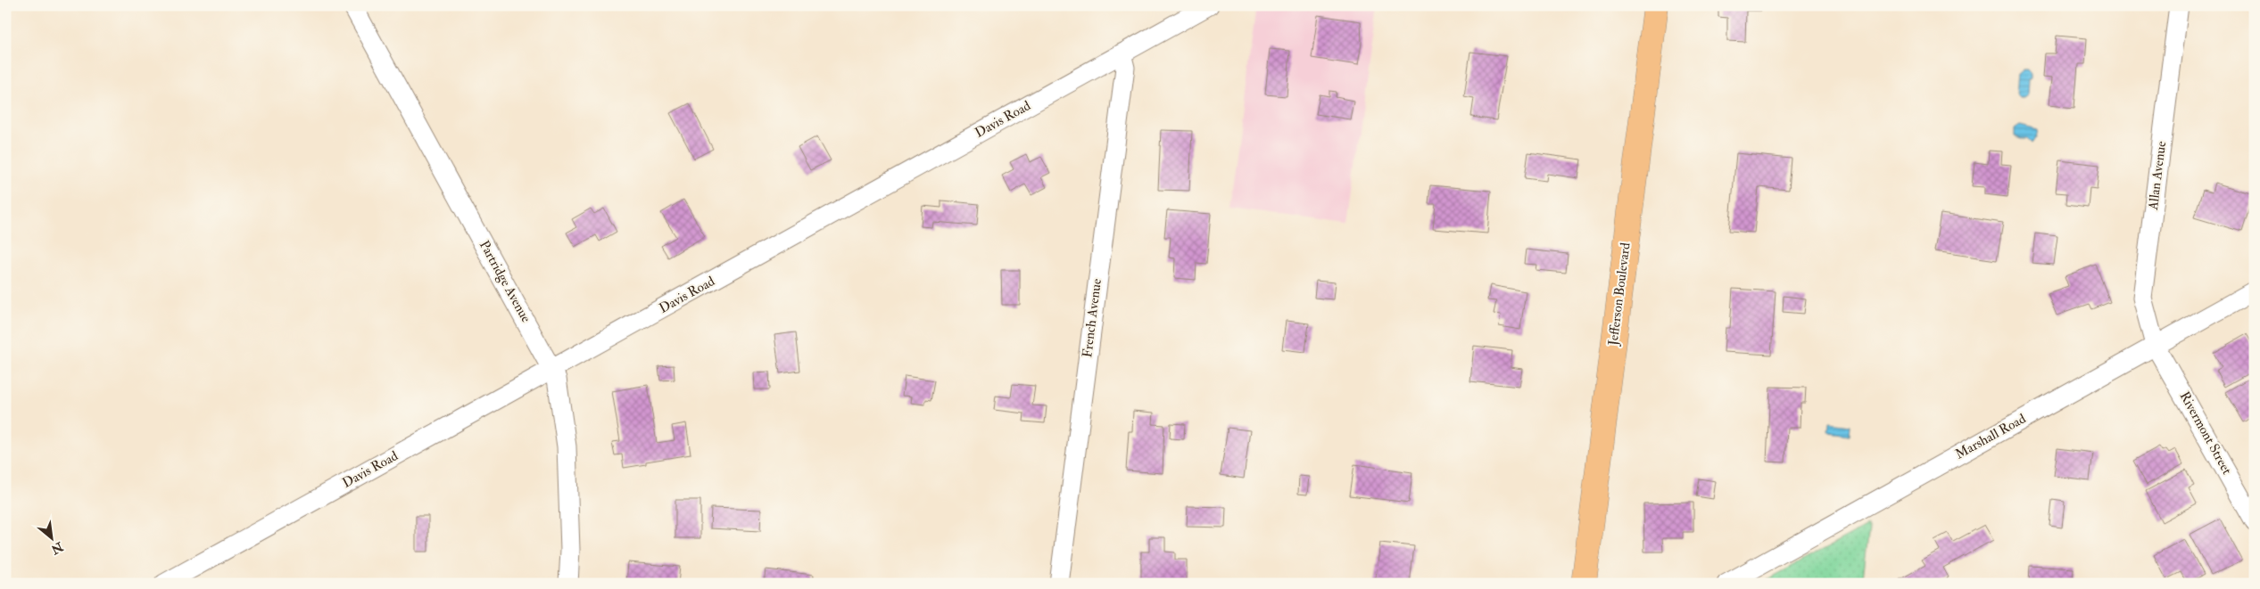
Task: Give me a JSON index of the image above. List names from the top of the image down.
{
  "streets": {
    "main road": ["Jefferson Boulevard"],
    "street": [
      "Davis Road",
      "Allan Avenue",
      "Partridge Avenue",
      "French Avenue",
      "Rivermont Street",
      "Marshall Road"
    ]
  },
  "crossings": [
    ["Davis Road", "Partridge Avenue"],
    ["Davis Road", "French Avenue"],
    ["Allan Avenue", "Rivermont Street"],
    ["Allan Avenue", "Marshall Road"],
    ["Rivermont Street", "Marshall Road"]
  ],
  "north": "bottom right"
}
